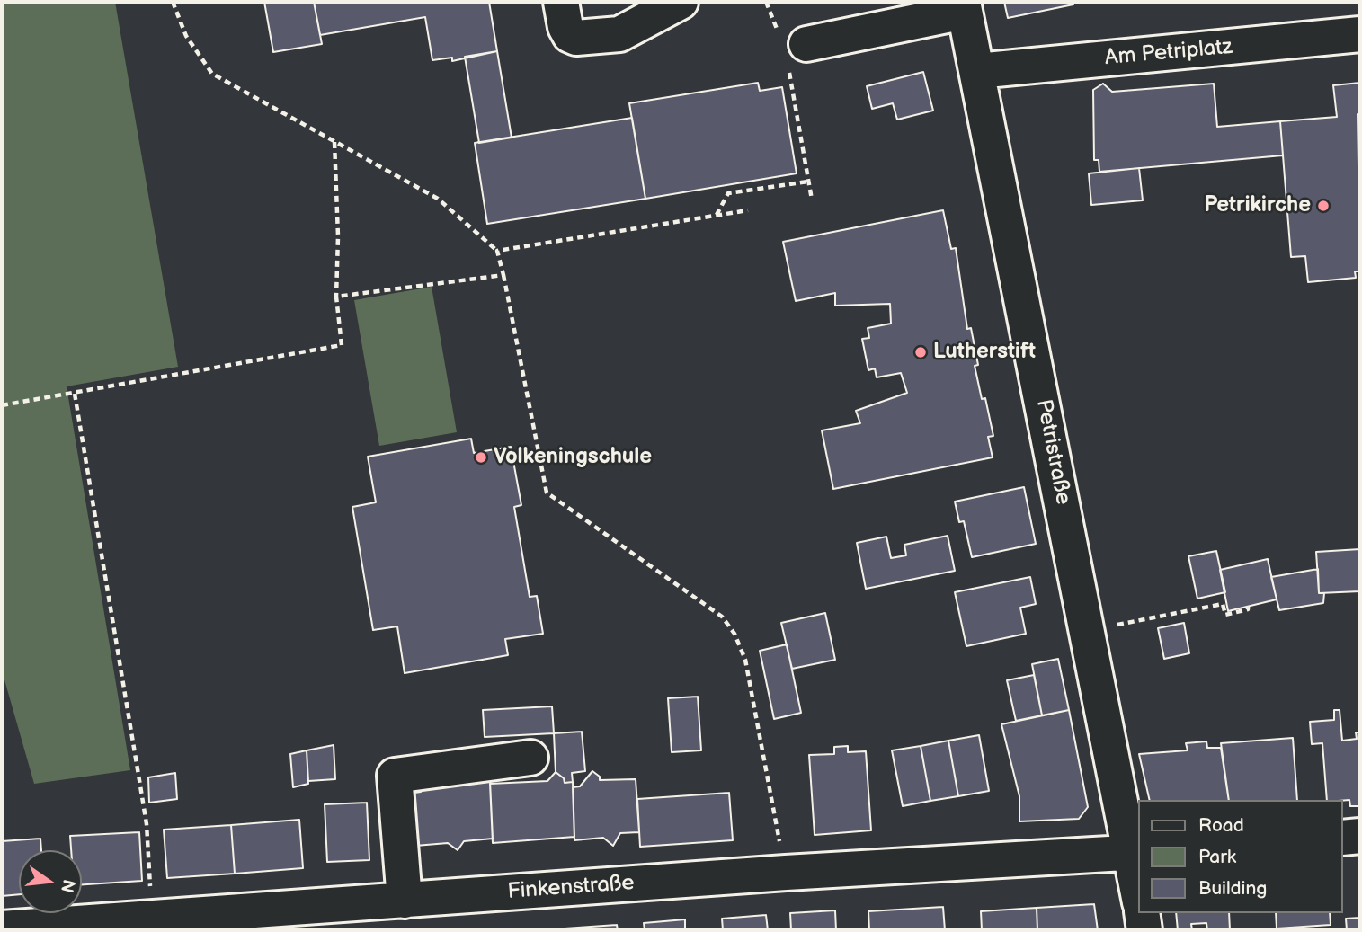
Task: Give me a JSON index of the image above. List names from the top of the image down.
{
  "streets": {
    "street": ["Am Petriplatz", "Petristraße", "Finkenstraße"]
  },
  "crossings": [
    ["Am Petriplatz", "Petristraße"],
    ["Petristraße", "Finkenstraße"]
  ],
  "places": ["Petrikirche", "Lutherstift", "Volkeningschule"],
  "legend": ["Road", "Park", "Building"],
  "north": "right"
}
